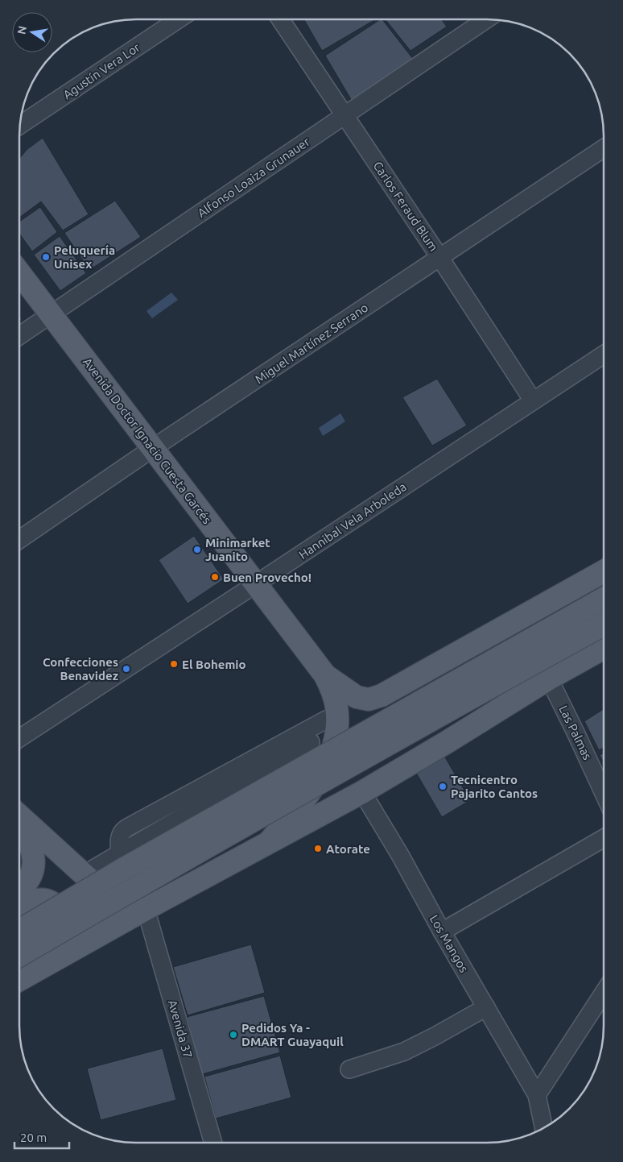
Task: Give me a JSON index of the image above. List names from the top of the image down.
{
  "streets": {
    "main road": ["Avenida Doctor Ignacio Cuesta Garcés"],
    "street": [
      "Agustín Vera Lor",
      "Alfonso Loaiza Grunauer",
      "Carlos Feraud Blum",
      "Miguel Martínez Serrano",
      "Hannibal Vela Arboleda",
      "Las Palmas",
      "Los Mangos",
      "Avenida 37"
    ]
  },
  "crossings": [
    ["Alfonso Loaiza Grunauer", "Carlos Feraud Blum"],
    ["Alfonso Loaiza Grunauer", "Avenida Doctor Ignacio Cuesta Garcés"],
    ["Carlos Feraud Blum", "Miguel Martínez Serrano"],
    ["Carlos Feraud Blum", "Hannibal Vela Arboleda"],
    ["Miguel Martínez Serrano", "Avenida Doctor Ignacio Cuesta Garcés"],
    ["Avenida Doctor Ignacio Cuesta Garcés", "Hannibal Vela Arboleda"]
  ],
  "places": [
    "Peluquería Unisex",
    "Minimarket Juanito",
    "Buen Provecho!",
    "El Bohemio",
    "Confecciones Benavidez",
    "Tecnicentro Pajarito Cantos",
    "Atorate",
    "Pedidos Ya - DMART Guayaquil"
  ],
  "scale_bar": "20 m",
  "north": "left"
}
